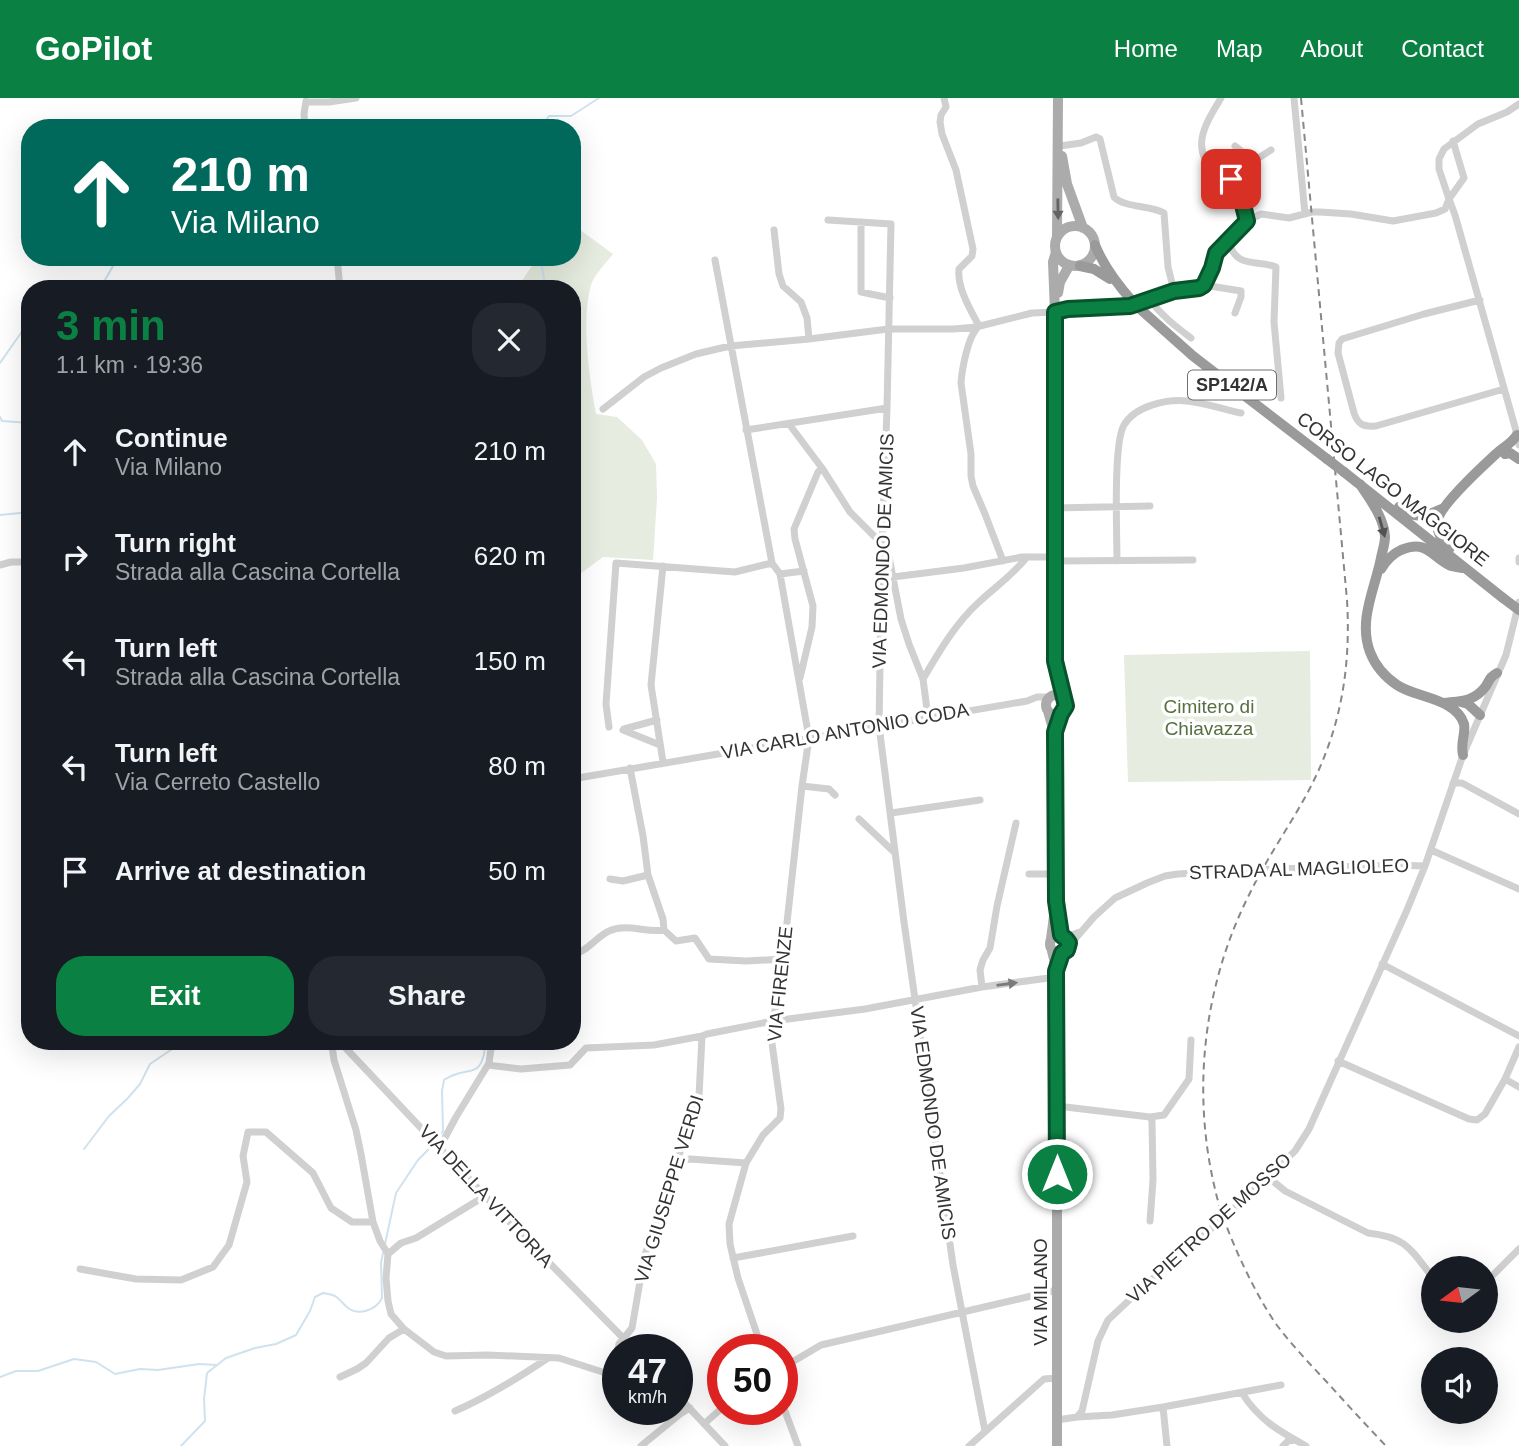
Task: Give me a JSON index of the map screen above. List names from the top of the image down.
{
  "streets": {
    "highway": ["SP142/A", "CORSO LAGO MAGGIORE"],
    "main road": ["VIA MILANO"],
    "street": [
      "VIA EDMONDO DE AMICIS",
      "VIA CARLO ANTONIO CODA",
      "STRADA AL MAGLIOLEO",
      "VIA FIRENZE",
      "VIA GIUSEPPE VERDI",
      "VIA DELLA VITTORIA",
      "VIA PIETRO DE MOSSO"
    ]
  },
  "crossings": [
    ["CORSO LAGO MAGGIORE", "STRADA AL MAGLIOLEO"],
    ["VIA EDMONDO DE AMICIS", "VIA CARLO ANTONIO CODA"],
    ["VIA CARLO ANTONIO CODA", "VIA FIRENZE"],
    ["VIA CARLO ANTONIO CODA", "VIA MILANO"],
    ["STRADA AL MAGLIOLEO", "VIA PIETRO DE MOSSO"],
    ["STRADA AL MAGLIOLEO", "VIA MILANO"]
  ],
  "parks": ["Cimitero di Chiavazza"],
  "north": "left",
  "page": {
    "header": "GoPilot",
    "nav": [
      "Home",
      "Map",
      "About",
      "Contact"
    ],
    "turn": ["210 m", "Via Milano"],
    "heading": ["3 min", "1.1 km · 19:36"],
    "list": [
      {
        "name": "Continue",
        "note": "Via Milano",
        "value": "210 m"
      },
      {
        "name": "Turn right",
        "note": "Strada alla Cascina Cortella",
        "value": "620 m"
      },
      {
        "name": "Turn left",
        "note": "Strada alla Cascina Cortella",
        "value": "150 m"
      },
      {
        "name": "Turn left",
        "note": "Via Cerreto Castello",
        "value": "80 m"
      },
      {
        "name": "Arrive at destination",
        "value": "50 m"
      }
    ],
    "buttons": ["Exit", "Share"],
    "speed": "47 km/h",
    "limit": "50"
  }
}
